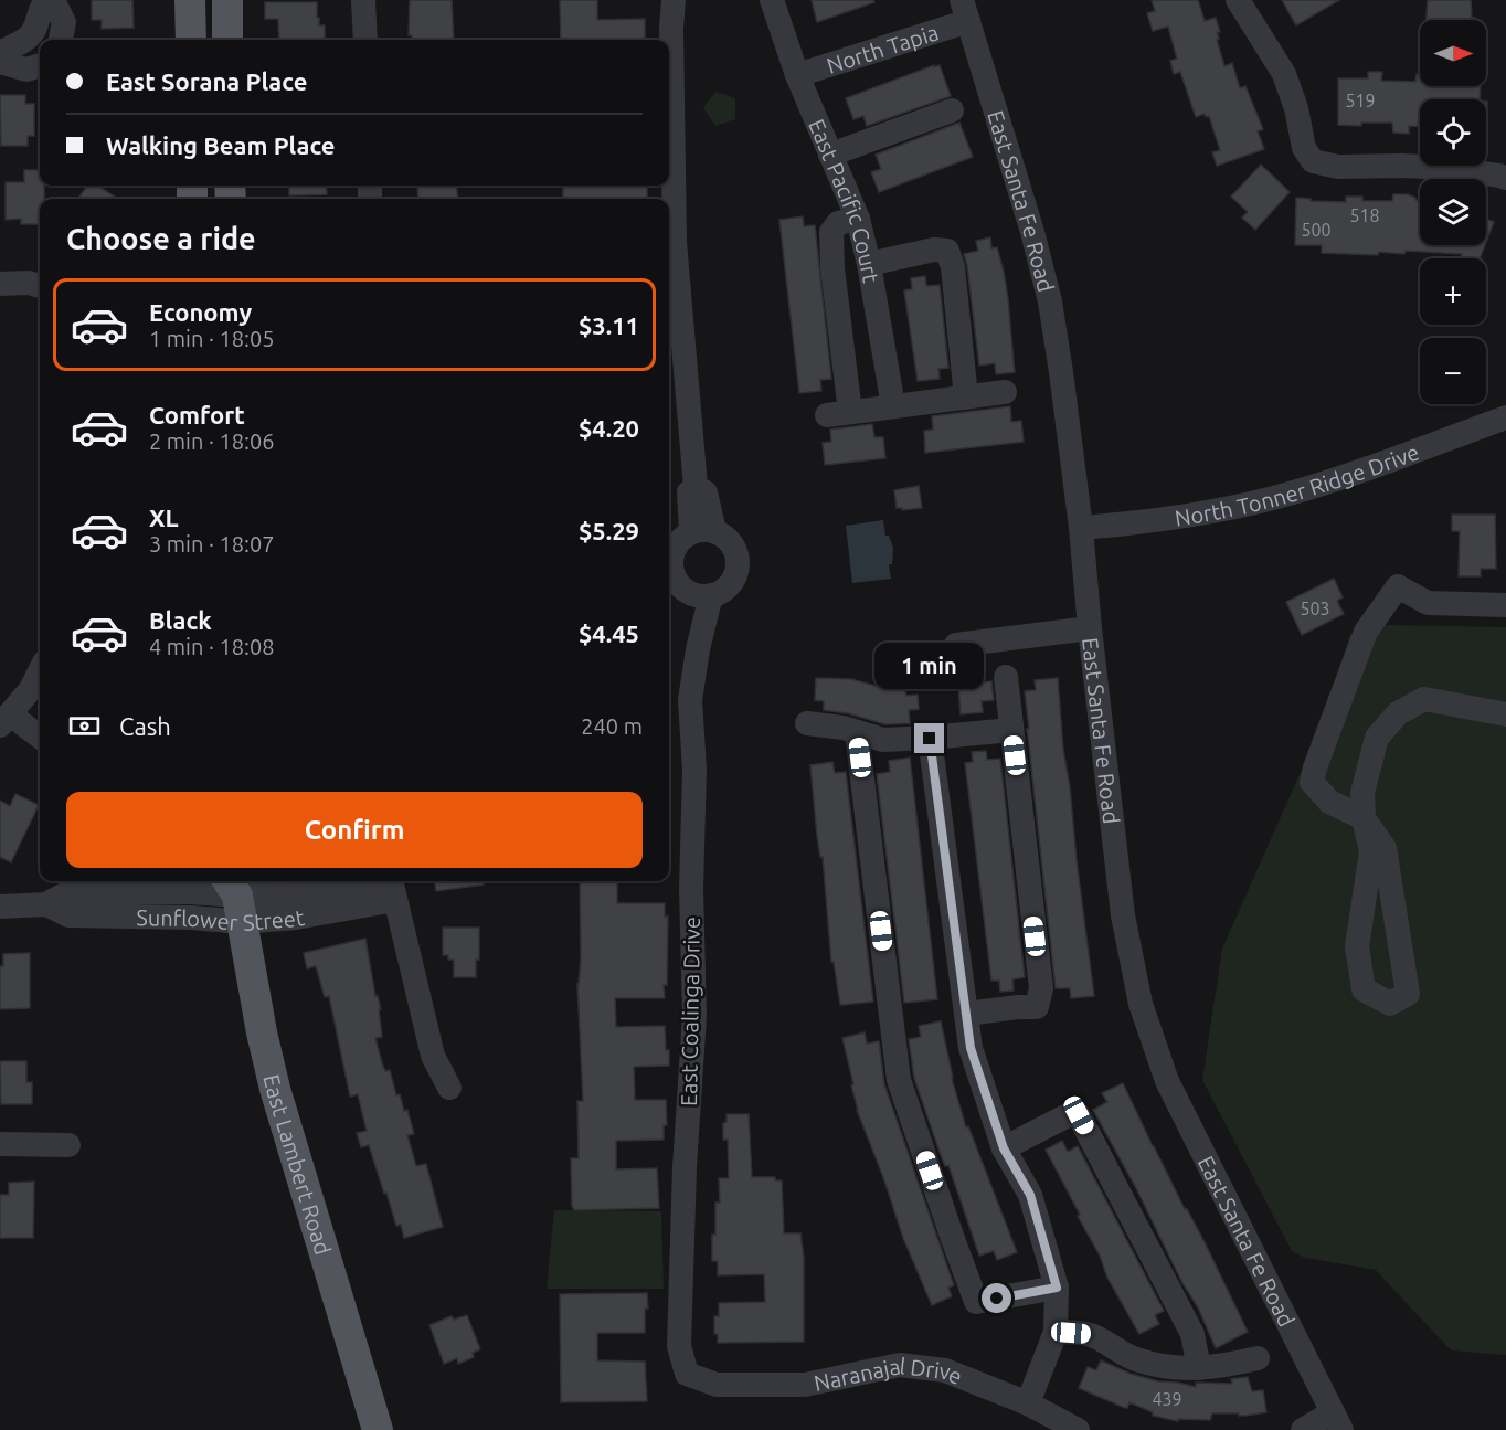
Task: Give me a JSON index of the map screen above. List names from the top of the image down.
{
  "streets": {
    "main road": ["East Lambert Road"],
    "street": [
      "North Tapia",
      "East Pacific Court",
      "East Santa Fe Road",
      "North Tonner Ridge Drive",
      "Sunflower Street",
      "East Coalinga Drive",
      "Naranajal Drive"
    ]
  },
  "crossings": [
    ["North Tapia", "East Pacific Court"],
    ["North Tapia", "East Santa Fe Road"],
    ["East Santa Fe Road", "North Tonner Ridge Drive"],
    ["Sunflower Street", "East Lambert Road"],
    ["East Coalinga Drive", "Naranajal Drive"]
  ],
  "house_numbers": [
    "519",
    "518",
    "500",
    "503",
    "439"
  ],
  "north": "right",
  "page": {
    "map_buttons": ["+", "−"],
    "banner": ["East Sorana Place", "Walking Beam Place"],
    "heading": "Choose a ride",
    "list": [
      {
        "name": "Economy",
        "note": "1 min · 18:05",
        "value": "$3.11"
      },
      {
        "name": "Comfort",
        "note": "2 min · 18:06",
        "value": "$4.20"
      },
      {
        "name": "XL",
        "note": "3 min · 18:07",
        "value": "$5.29"
      },
      {
        "name": "Black",
        "note": "4 min · 18:08",
        "value": "$4.45"
      }
    ],
    "bubble": "1 min",
    "pay": ["Cash", "240 m"],
    "buttons": "Confirm"
  }
}
